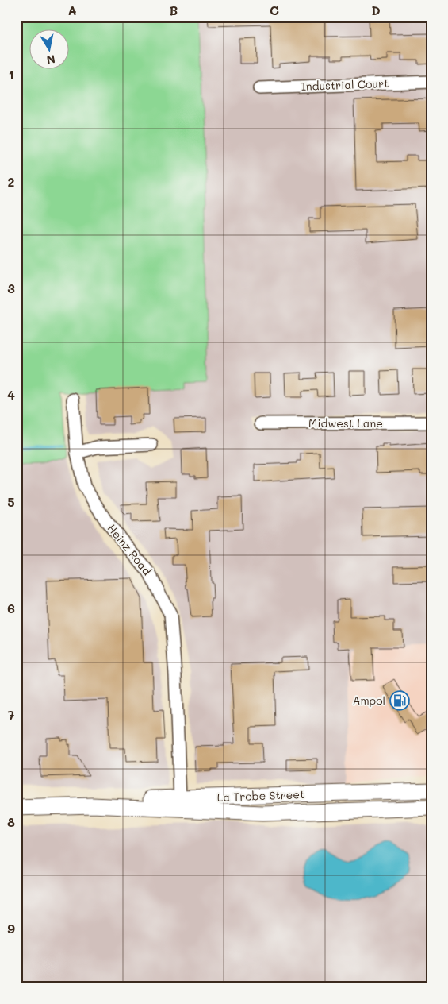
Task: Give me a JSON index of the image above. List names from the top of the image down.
{
  "streets": {
    "main road": ["La Trobe Street"],
    "street": ["Industrial Court", "Midwest Lane", "Heinz Road"]
  },
  "crossings": [
    ["Heinz Road", "La Trobe Street"]
  ],
  "places": {
    "fuel station": ["Ampol"]
  },
  "north": "bottom",
  "grid": {
    "columns": [
      "A",
      "B",
      "C",
      "D"
    ],
    "rows": [
      "1",
      "2",
      "3",
      "4",
      "5",
      "6",
      "7",
      "8",
      "9"
    ]
  }
}
